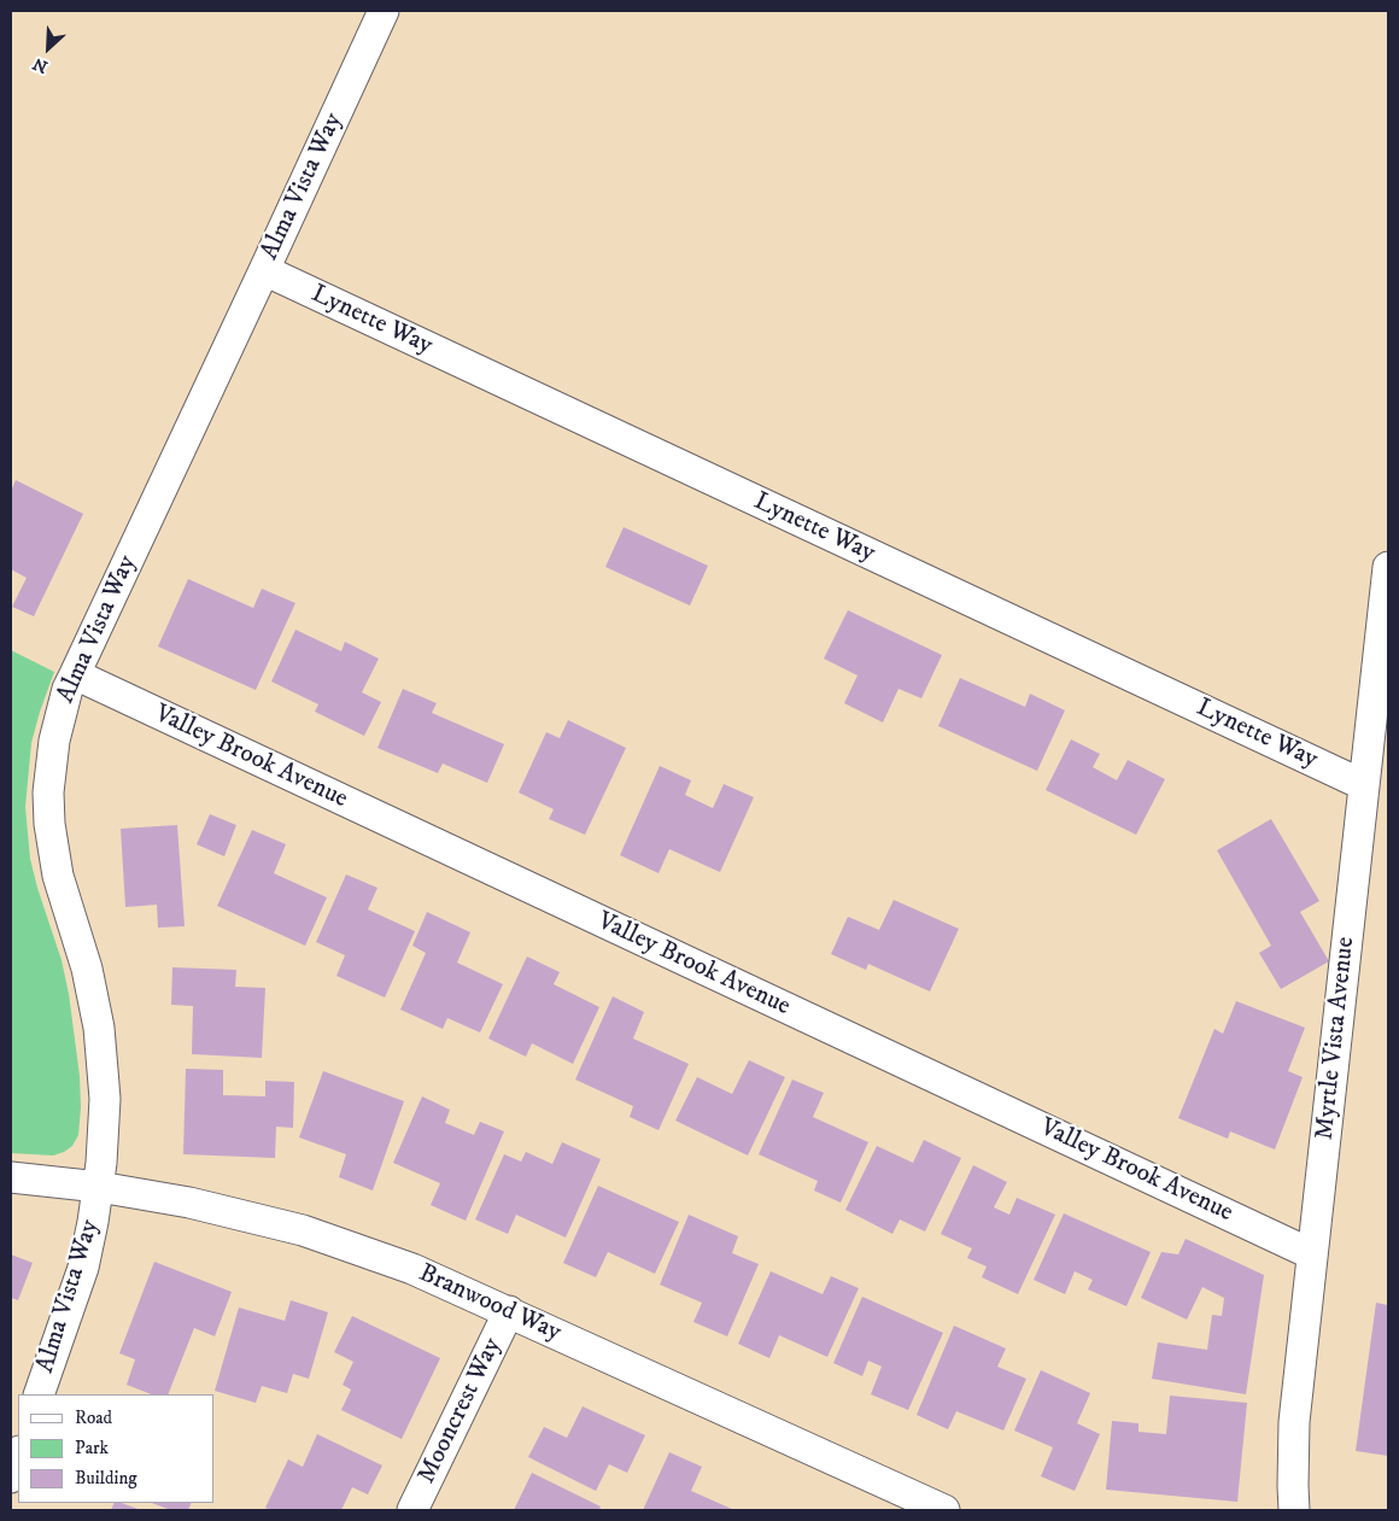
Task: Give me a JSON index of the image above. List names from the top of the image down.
{
  "streets": {
    "street": [
      "Alma Vista Way",
      "Lynette Way",
      "Valley Brook Avenue",
      "Myrtle Vista Avenue",
      "Branwood Way",
      "Mooncrest Way"
    ]
  },
  "crossings": [
    ["Alma Vista Way", "Lynette Way"],
    ["Alma Vista Way", "Valley Brook Avenue"],
    ["Alma Vista Way", "Branwood Way"],
    ["Lynette Way", "Myrtle Vista Avenue"],
    ["Valley Brook Avenue", "Myrtle Vista Avenue"],
    ["Branwood Way", "Mooncrest Way"]
  ],
  "legend": ["Road", "Park", "Building"],
  "north": "bottom left"
}
